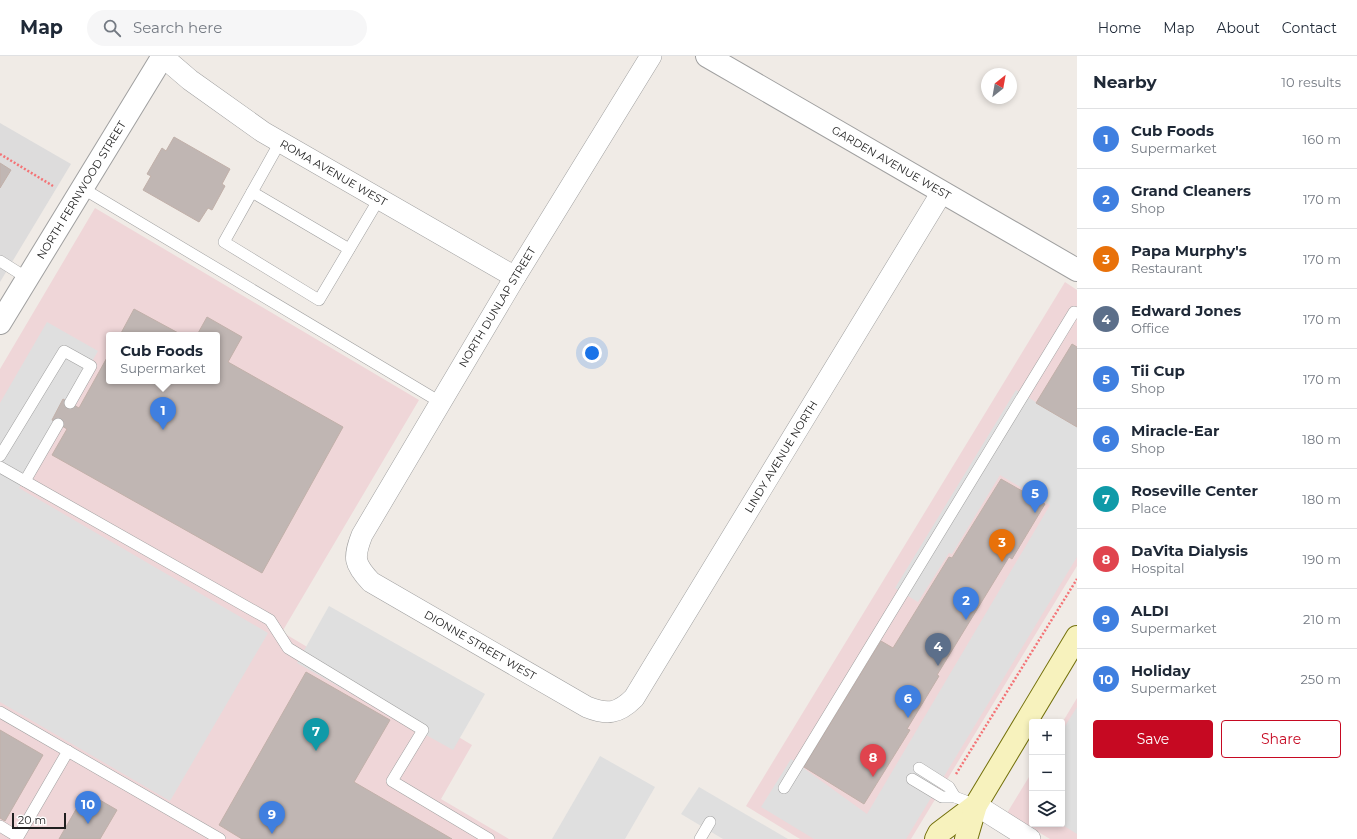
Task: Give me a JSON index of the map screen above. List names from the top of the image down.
{
  "streets": {
    "street": [
      "GARDEN AVENUE WEST",
      "ROMA AVENUE WEST",
      "NORTH FERNWOOD STREET",
      "NORTH DUNLAP STREET",
      "LINDY AVENUE NORTH",
      "DIONNE STREET WEST"
    ]
  },
  "crossings": [
    ["GARDEN AVENUE WEST", "LINDY AVENUE NORTH"],
    ["ROMA AVENUE WEST", "NORTH FERNWOOD STREET"],
    ["ROMA AVENUE WEST", "NORTH DUNLAP STREET"],
    ["NORTH DUNLAP STREET", "DIONNE STREET WEST"],
    ["LINDY AVENUE NORTH", "DIONNE STREET WEST"]
  ],
  "scale_bar": "20 m",
  "north": "top right",
  "page": {
    "header": "Map",
    "search": "Search here",
    "nav": [
      "Home",
      "Map",
      "About",
      "Contact"
    ],
    "heading": ["Nearby", "10 results"],
    "list": [
      {
        "mark": "1",
        "name": "Cub Foods",
        "note": "Supermarket",
        "value": "160 m"
      },
      {
        "mark": "2",
        "name": "Grand Cleaners",
        "note": "Shop",
        "value": "170 m"
      },
      {
        "mark": "3",
        "name": "Papa Murphy's",
        "note": "Restaurant",
        "value": "170 m"
      },
      {
        "mark": "4",
        "name": "Edward Jones",
        "note": "Office",
        "value": "170 m"
      },
      {
        "mark": "5",
        "name": "Tii Cup",
        "note": "Shop",
        "value": "170 m"
      },
      {
        "mark": "6",
        "name": "Miracle-Ear",
        "note": "Shop",
        "value": "180 m"
      },
      {
        "mark": "7",
        "name": "Roseville Center",
        "note": "Place",
        "value": "180 m"
      },
      {
        "mark": "8",
        "name": "DaVita Dialysis",
        "note": "Hospital",
        "value": "190 m"
      },
      {
        "mark": "9",
        "name": "ALDI",
        "note": "Supermarket",
        "value": "210 m"
      },
      {
        "mark": "10",
        "name": "Holiday",
        "note": "Supermarket",
        "value": "250 m"
      }
    ],
    "popup": ["Cub Foods", "Supermarket"],
    "pins": [
      "1",
      "5",
      "3",
      "2",
      "4",
      "6",
      "7",
      "8",
      "10",
      "9"
    ],
    "buttons": ["Save", "Share"],
    "map_buttons": ["+", "−"],
    "scale": "20 m"
  }
}
